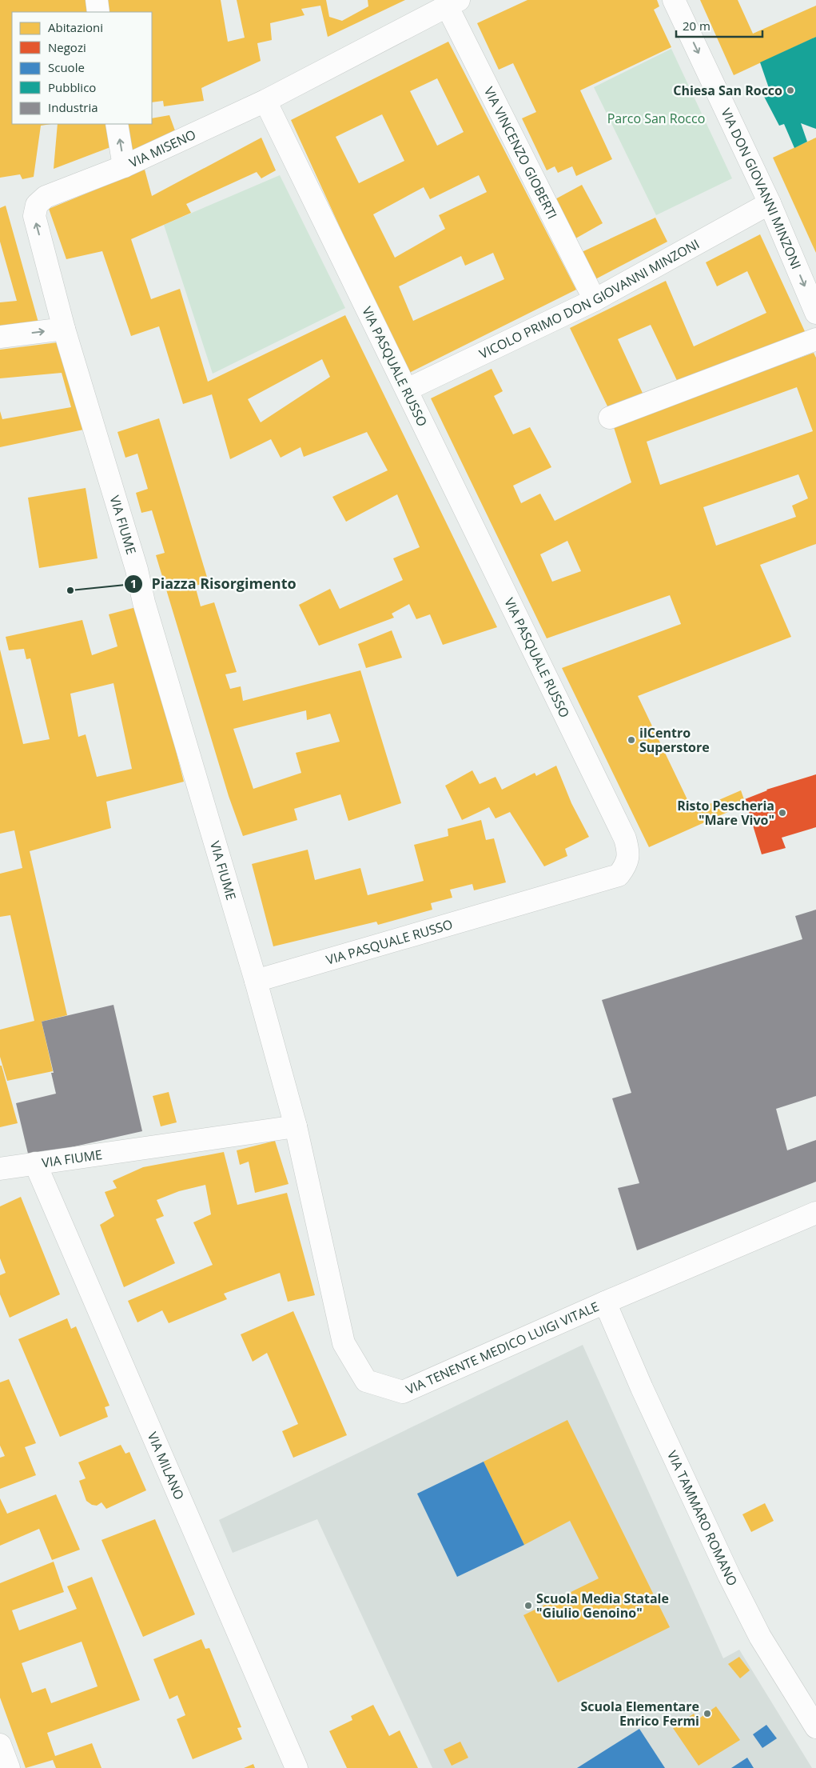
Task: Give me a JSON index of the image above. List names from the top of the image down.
{
  "streets": {
    "street": [
      "VIA MISENO",
      "VIA VINCENZO GIOBERTI",
      "VIA DON GIOVANNI MINZONI",
      "VICOLO PRIMO DON GIOVANNI MINZONI",
      "VIA PASQUALE RUSSO",
      "VIA FIUME",
      "VIA TENENTE MEDICO LUIGI VITALE",
      "VIA MILANO",
      "VIA TAMMARO ROMANO"
    ]
  },
  "crossings": [
    ["VIA MISENO", "VIA VINCENZO GIOBERTI"],
    ["VIA MISENO", "VIA PASQUALE RUSSO"],
    ["VIA MISENO", "VIA FIUME"],
    ["VIA VINCENZO GIOBERTI", "VICOLO PRIMO DON GIOVANNI MINZONI"],
    ["VIA DON GIOVANNI MINZONI", "VICOLO PRIMO DON GIOVANNI MINZONI"],
    ["VICOLO PRIMO DON GIOVANNI MINZONI", "VIA PASQUALE RUSSO"],
    ["VIA PASQUALE RUSSO", "VIA FIUME"],
    ["VIA FIUME", "VIA TENENTE MEDICO LUIGI VITALE"],
    ["VIA FIUME", "VIA MILANO"],
    ["VIA TENENTE MEDICO LUIGI VITALE", "VIA TAMMARO ROMANO"]
  ],
  "one_way": ["VIA DON GIOVANNI MINZONI"],
  "parks": ["Parco San Rocco"],
  "places": [
    "Chiesa San Rocco",
    "Piazza Risorgimento",
    "ilCentro Superstore",
    "Risto Pescheria \"Mare Vivo\"",
    "Scuola Media Statale \"Giulio Genoino\"",
    "Scuola Elementare Enrico Fermi"
  ],
  "legend": [
    "Abitazioni",
    "Negozi",
    "Scuole",
    "Pubblico",
    "Industria"
  ],
  "scale_bar": "20 m"
}
